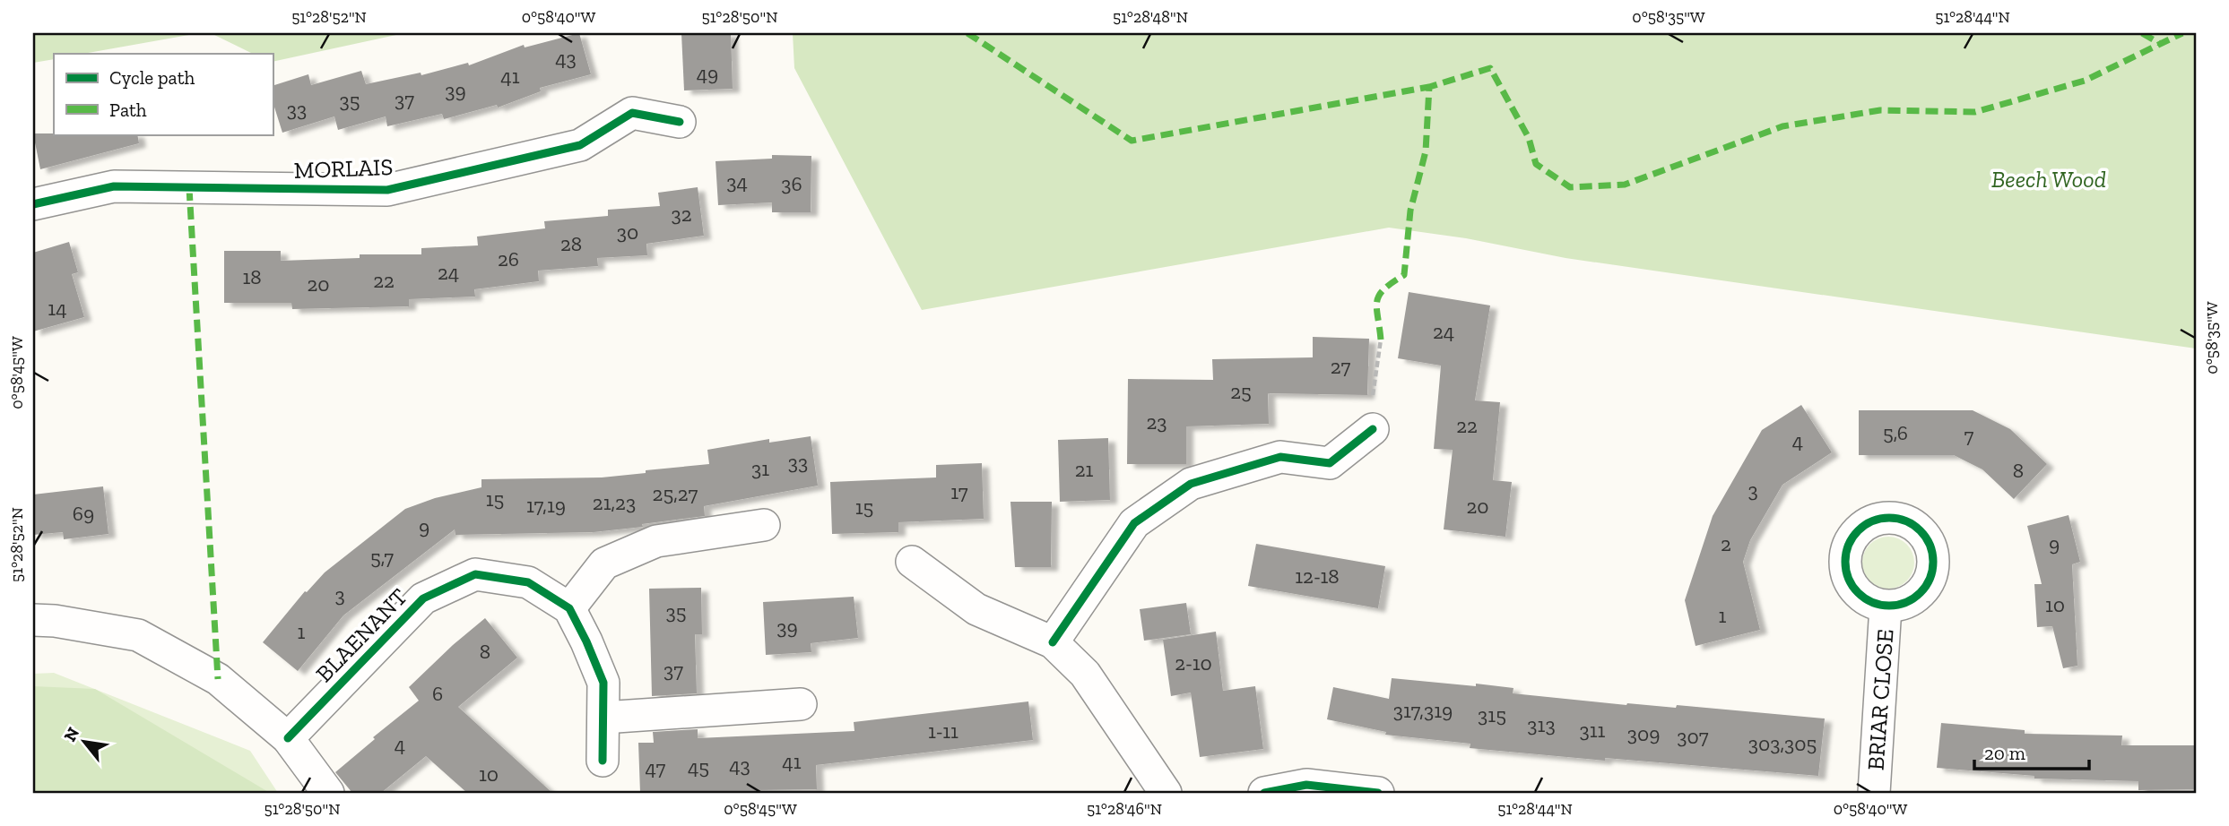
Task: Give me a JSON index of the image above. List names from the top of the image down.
{
  "streets": {
    "street": ["MORLAIS", "BLAENANT", "BRIAR CLOSE"]
  },
  "parks": ["Beech Wood"],
  "house_numbers": [
    "43",
    "49",
    "41",
    "39",
    "37",
    "35",
    "33",
    "34",
    "36",
    "32",
    "30",
    "28",
    "26",
    "24",
    "18",
    "22",
    "20",
    "14",
    "24",
    "27",
    "25",
    "23",
    "22",
    "5,6",
    "7",
    "4",
    "33",
    "31",
    "21",
    "8",
    "3",
    "17",
    "25,27",
    "15",
    "21,23",
    "17,19",
    "20",
    "15",
    "69",
    "9",
    "2",
    "9",
    "5,7",
    "12-18",
    "3",
    "10",
    "35",
    "1",
    "39",
    "1",
    "8",
    "2-10",
    "37",
    "6",
    "317,319",
    "315",
    "313",
    "311",
    "1-11",
    "309",
    "307",
    "303,305",
    "4",
    "41",
    "43",
    "45",
    "47",
    "10"
  ],
  "legend": ["Cycle path", "Path"],
  "scale_bar": "20 m",
  "north": "top left",
  "coordinates": [
    "51°28'52\"N",
    "0°58'40\"W",
    "51°28'50\"N",
    "51°28'48\"N",
    "0°58'35\"W",
    "51°28'44\"N",
    "0°58'45\"W",
    "51°28'46\"N"
  ]
}
